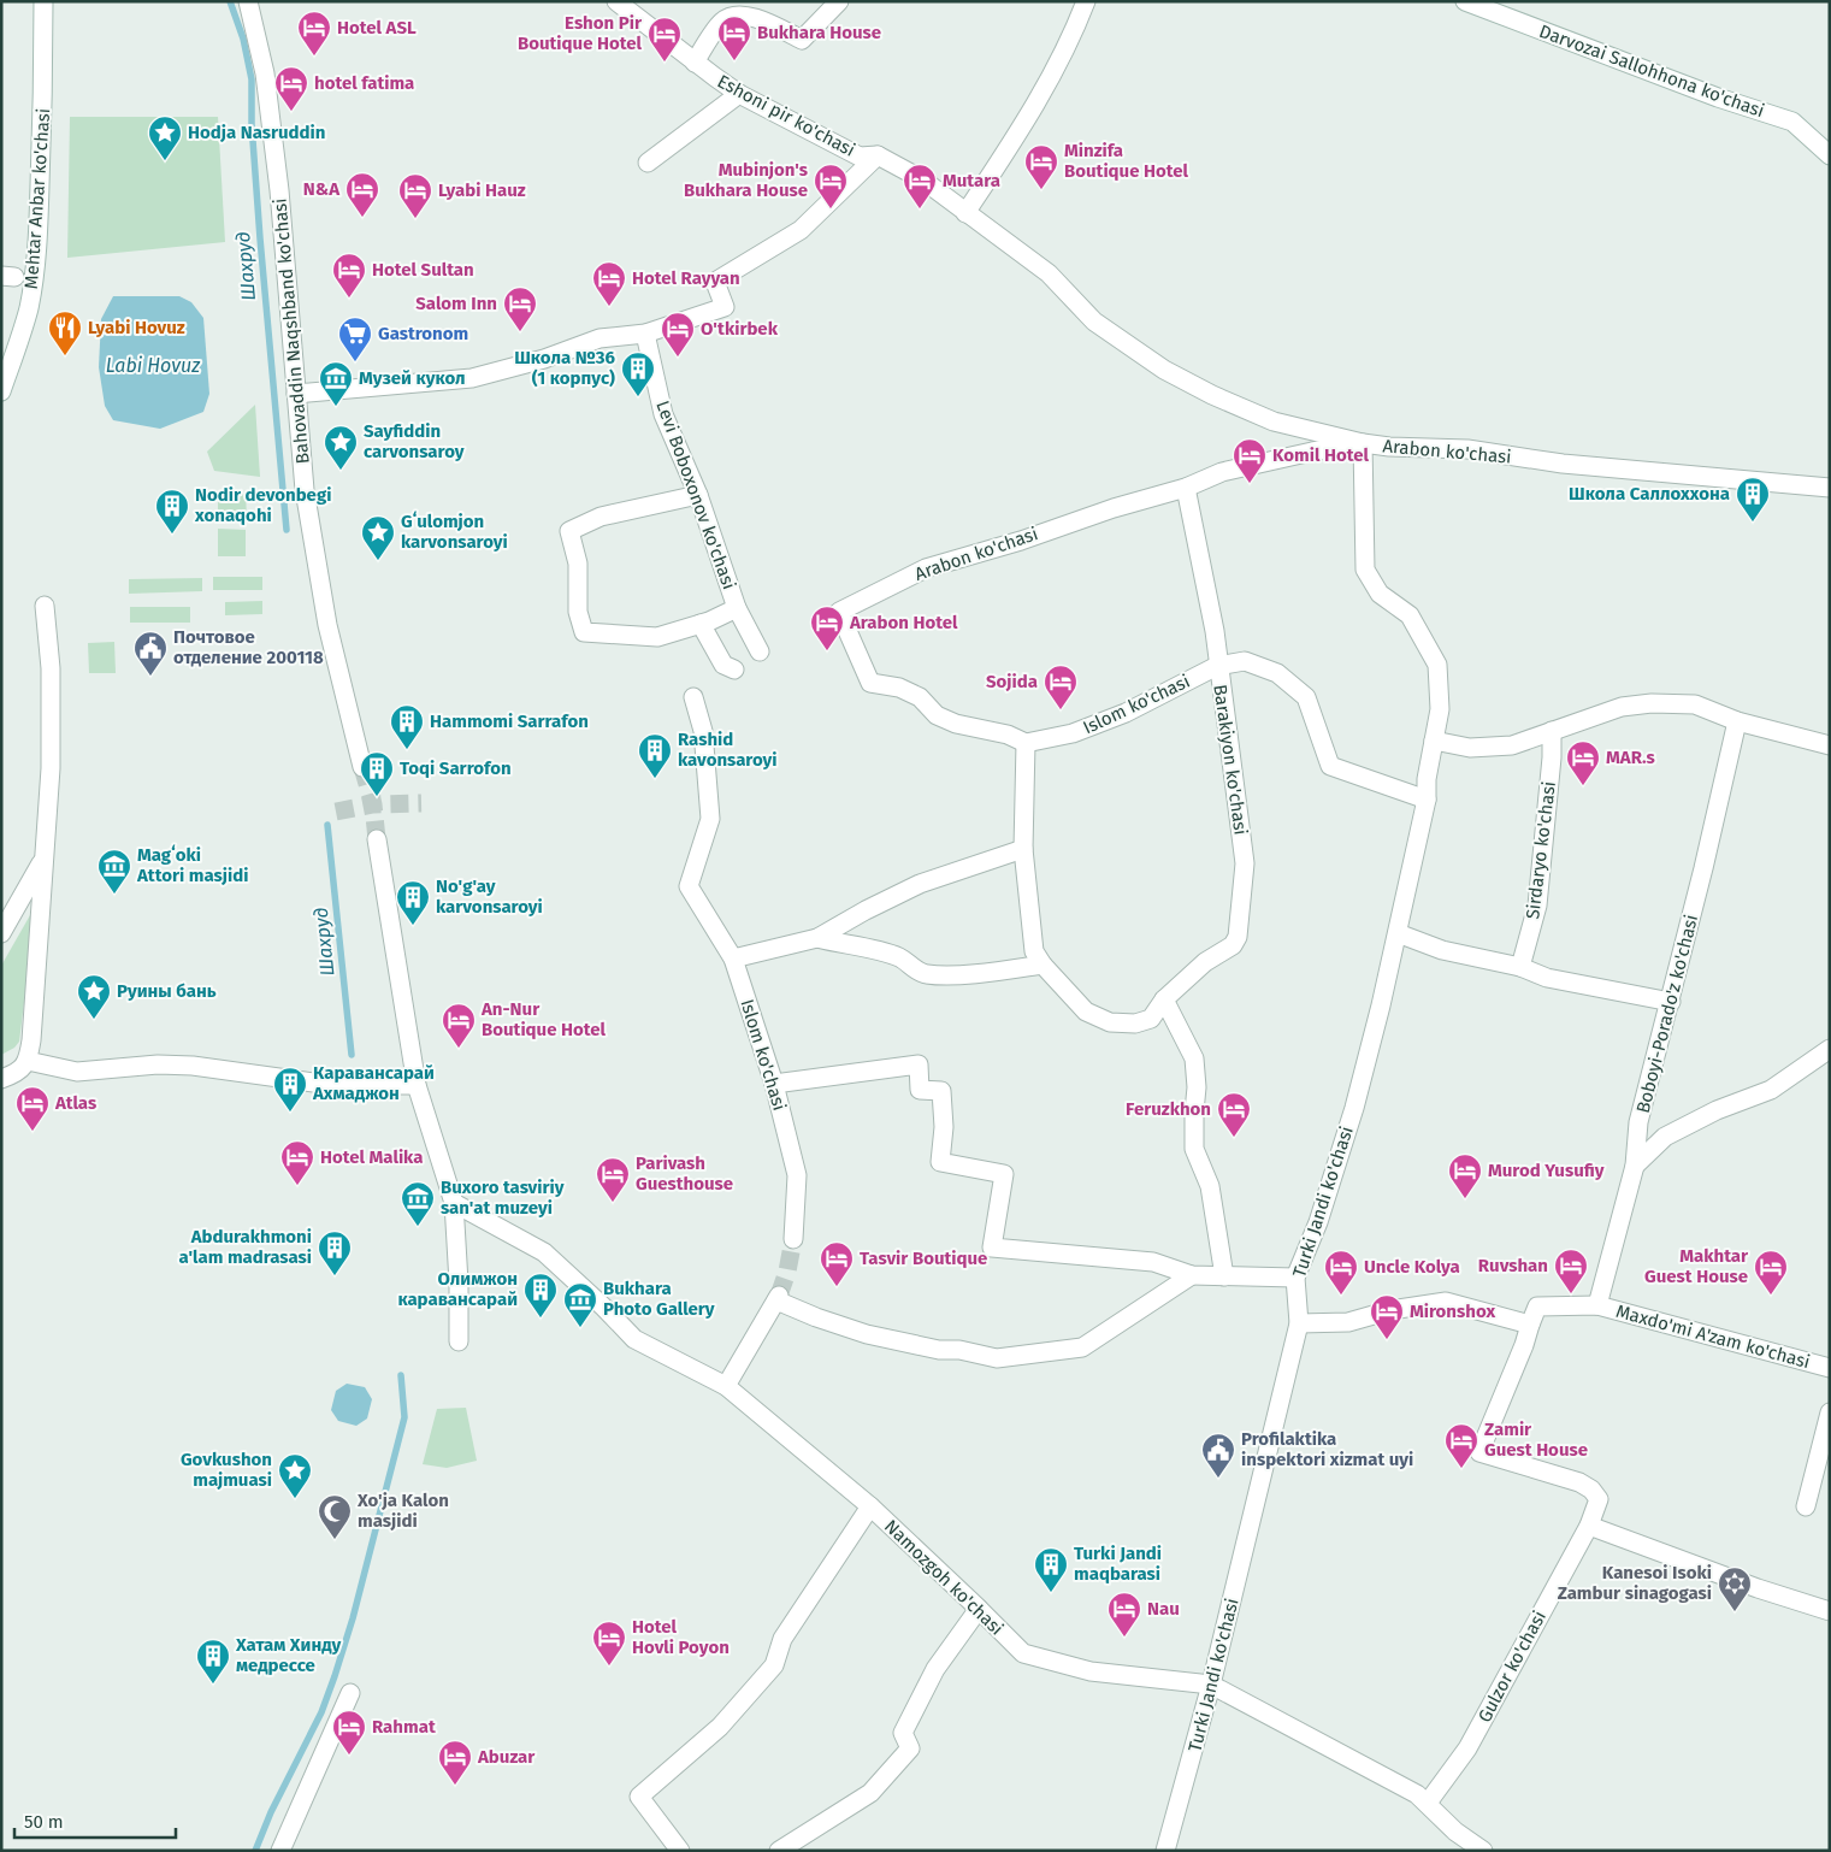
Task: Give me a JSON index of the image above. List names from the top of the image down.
{
  "streets": {
    "street": [
      "Darvozai Sallohhona ko'chasi",
      "Eshoni pir ko'chasi",
      "Mehtar Anbar ko'chasi",
      "Bahovaddin Naqshband ko'chasi",
      "Arabon ko'chasi",
      "Levi Boboxonov ko'chasi",
      "Islom ko'chasi",
      "Barakiyon ko'chasi",
      "Sirdaryo ko'chasi",
      "Boboyi-Porado'z ko'chasi",
      "Turki Jandi ko'chasi",
      "Maxdo'mi A'zam ko'chasi",
      "Namozgoh ko'chasi",
      "Gulzor ko'chasi"
    ]
  },
  "crossings": [
    ["Eshoni pir ko'chasi", "Arabon ko'chasi"],
    ["Eshoni pir ko'chasi", "Turki Jandi ko'chasi"],
    ["Arabon ko'chasi", "Islom ko'chasi"],
    ["Arabon ko'chasi", "Barakiyon ko'chasi"],
    ["Arabon ko'chasi", "Turki Jandi ko'chasi"],
    ["Islom ko'chasi", "Barakiyon ko'chasi"],
    ["Islom ko'chasi", "Turki Jandi ko'chasi"],
    ["Boboyi-Porado'z ko'chasi", "Maxdo'mi A'zam ko'chasi"],
    ["Turki Jandi ko'chasi", "Namozgoh ko'chasi"],
    ["Maxdo'mi A'zam ko'chasi", "Gulzor ko'chasi"],
    ["Namozgoh ko'chasi", "Gulzor ko'chasi"]
  ],
  "water": ["Шахруд", "Labi Hovuz"],
  "places": {
    "hotel": [
      "Hotel ASL",
      "Bukhara House",
      "Eshon Pir Boutique Hotel",
      "hotel fatima",
      "Minzifa Boutique Hotel",
      "Mubinjon's Bukhara House",
      "Mutara",
      "N&A",
      "Lyabi Hauz",
      "Hotel Sultan",
      "Hotel Rayyan",
      "Salom Inn",
      "O'tkirbek",
      "Komil Hotel",
      "Arabon Hotel",
      "Sojida",
      "MAR.s",
      "An-Nur Boutique Hotel",
      "Atlas",
      "Feruzkhon",
      "Hotel Malika",
      "Murod Yusufiy",
      "Parivash Guesthouse",
      "Tasvir Boutique",
      "Ruvshan",
      "Uncle Kolya",
      "Makhtar Guest House",
      "Mironshox",
      "Zamir Guest House",
      "Nau",
      "Hotel Hovli Poyon",
      "Rahmat",
      "Abuzar"
    ],
    "place": [
      "Hodja Nasruddin",
      "Sayfiddin carvonsaroy",
      "Gʻulomjon karvonsaroyi",
      "Руины бань",
      "Govkushon majmuasi"
    ],
    "restaurant": ["Lyabi Hovuz"],
    "supermarket": ["Gastronom"],
    "building": [
      "Школа №36 (1 корпус)",
      "Школа Саллоххона",
      "Nodir devonbegi xonaqohi",
      "Hammomi Sarrafon",
      "Rashid kavonsaroyi",
      "Toqi Sarrofon",
      "No'g'ay karvonsaroyi",
      "Каравансарай Ахмаджон",
      "Abdurakhmoni a'lam madrasasi",
      "Олимжон каравансарай",
      "Turki Jandi maqbarasi",
      "Хатам Хинду медрессе"
    ],
    "museum": [
      "Музей кукол",
      "Magʻoki Attori masjidi",
      "Buxoro tasviriy san'at muzeyi",
      "Bukhara Photo Gallery"
    ],
    "public building": ["Почтовое отделение 200118", "Profilaktika inspektori xizmat uyi"],
    "mosque": ["Xo'ja Kalon masjidi"],
    "synagogue": ["Kanesoi Isoki Zambur sinagogasi"]
  },
  "scale_bar": "50 m"
}
